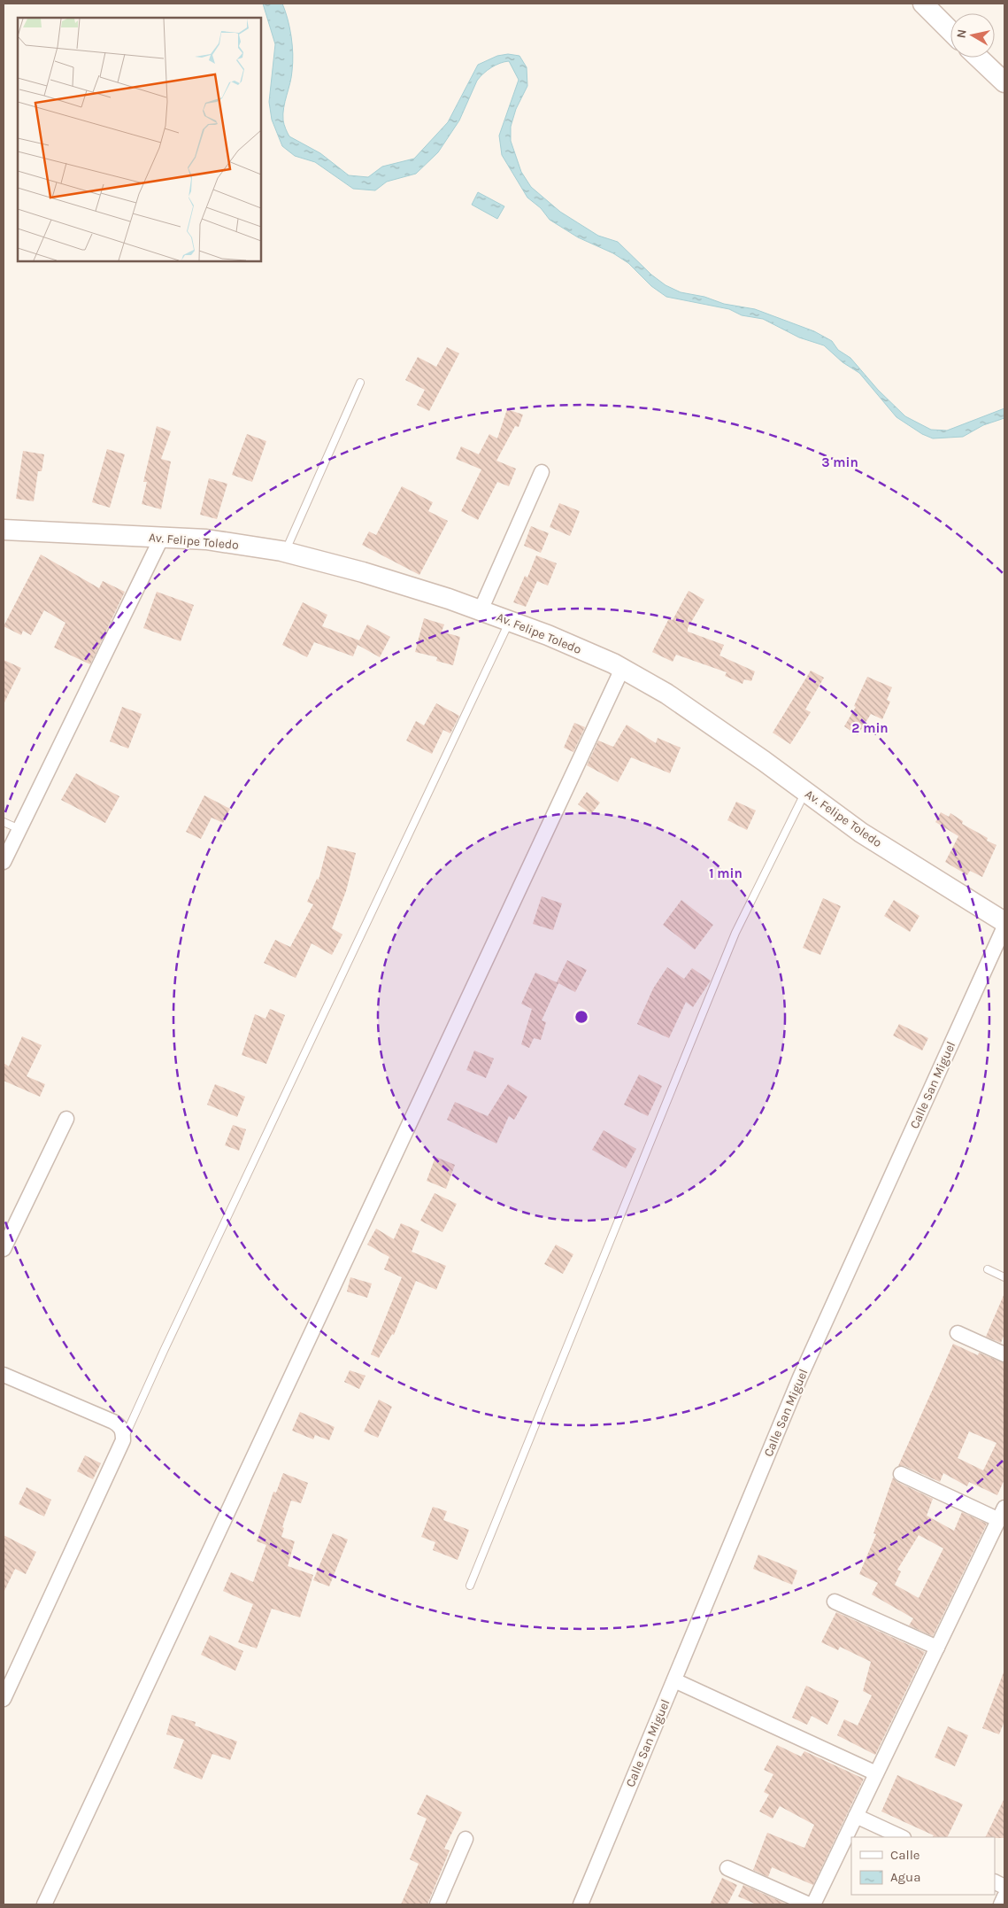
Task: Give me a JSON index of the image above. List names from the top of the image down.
{
  "streets": {
    "main road": ["Av. Felipe Toledo"],
    "street": ["Calle San Miguel"]
  },
  "legend": ["Calle", "Agua"],
  "north": "left",
  "rings": ["3 min", "2 min", "1 min"]
}
